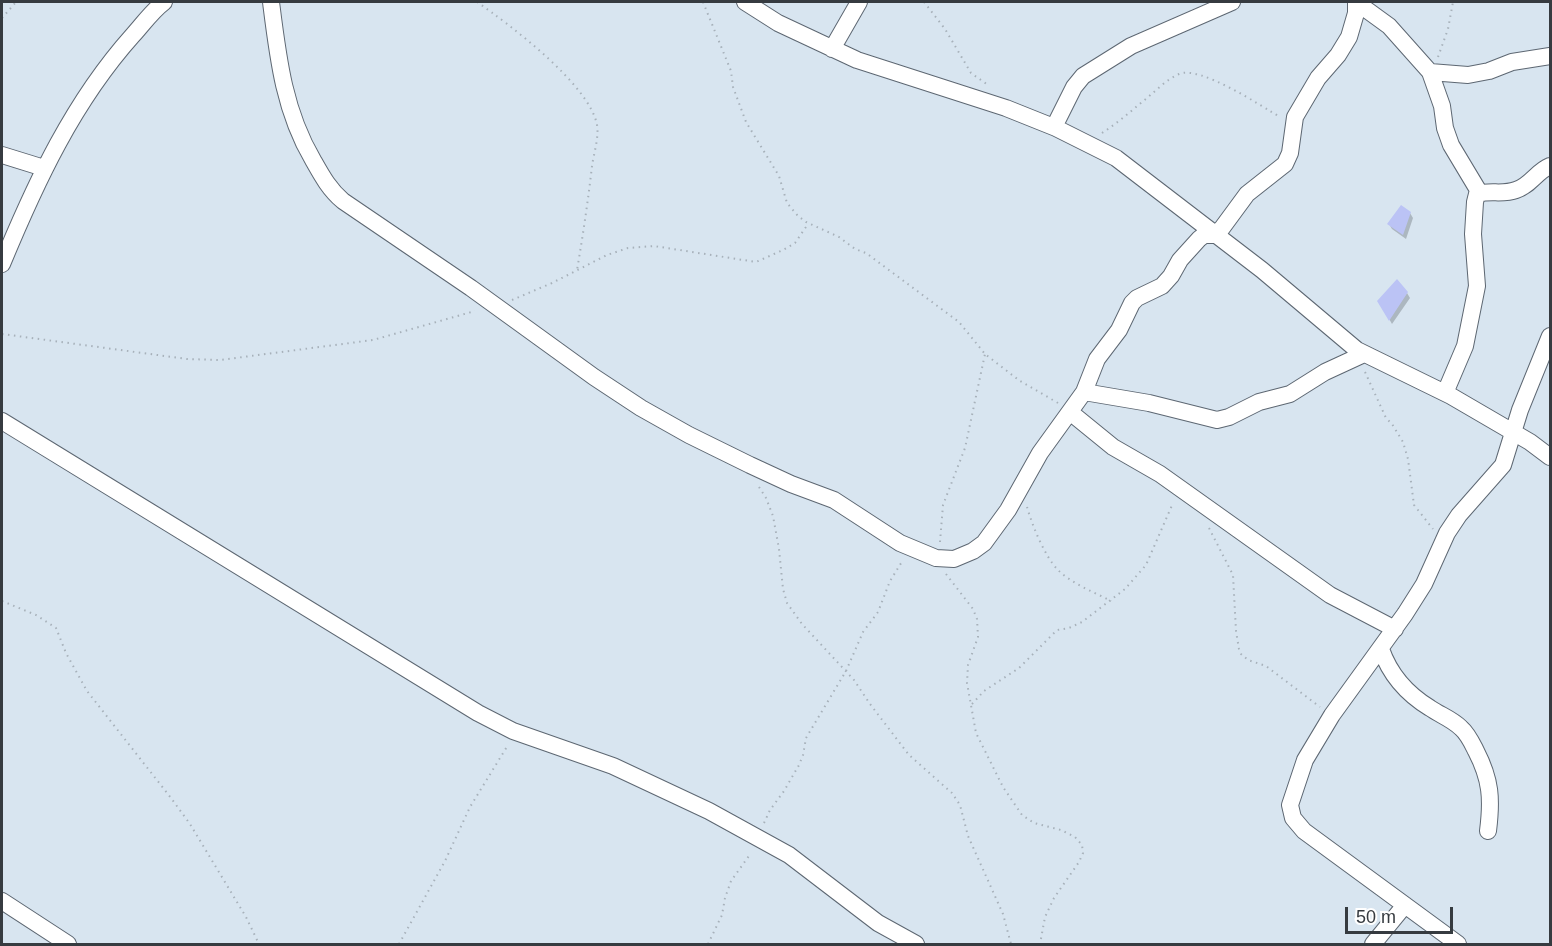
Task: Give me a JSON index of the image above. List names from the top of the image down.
{
  "scale_bar": "50 m"
}
